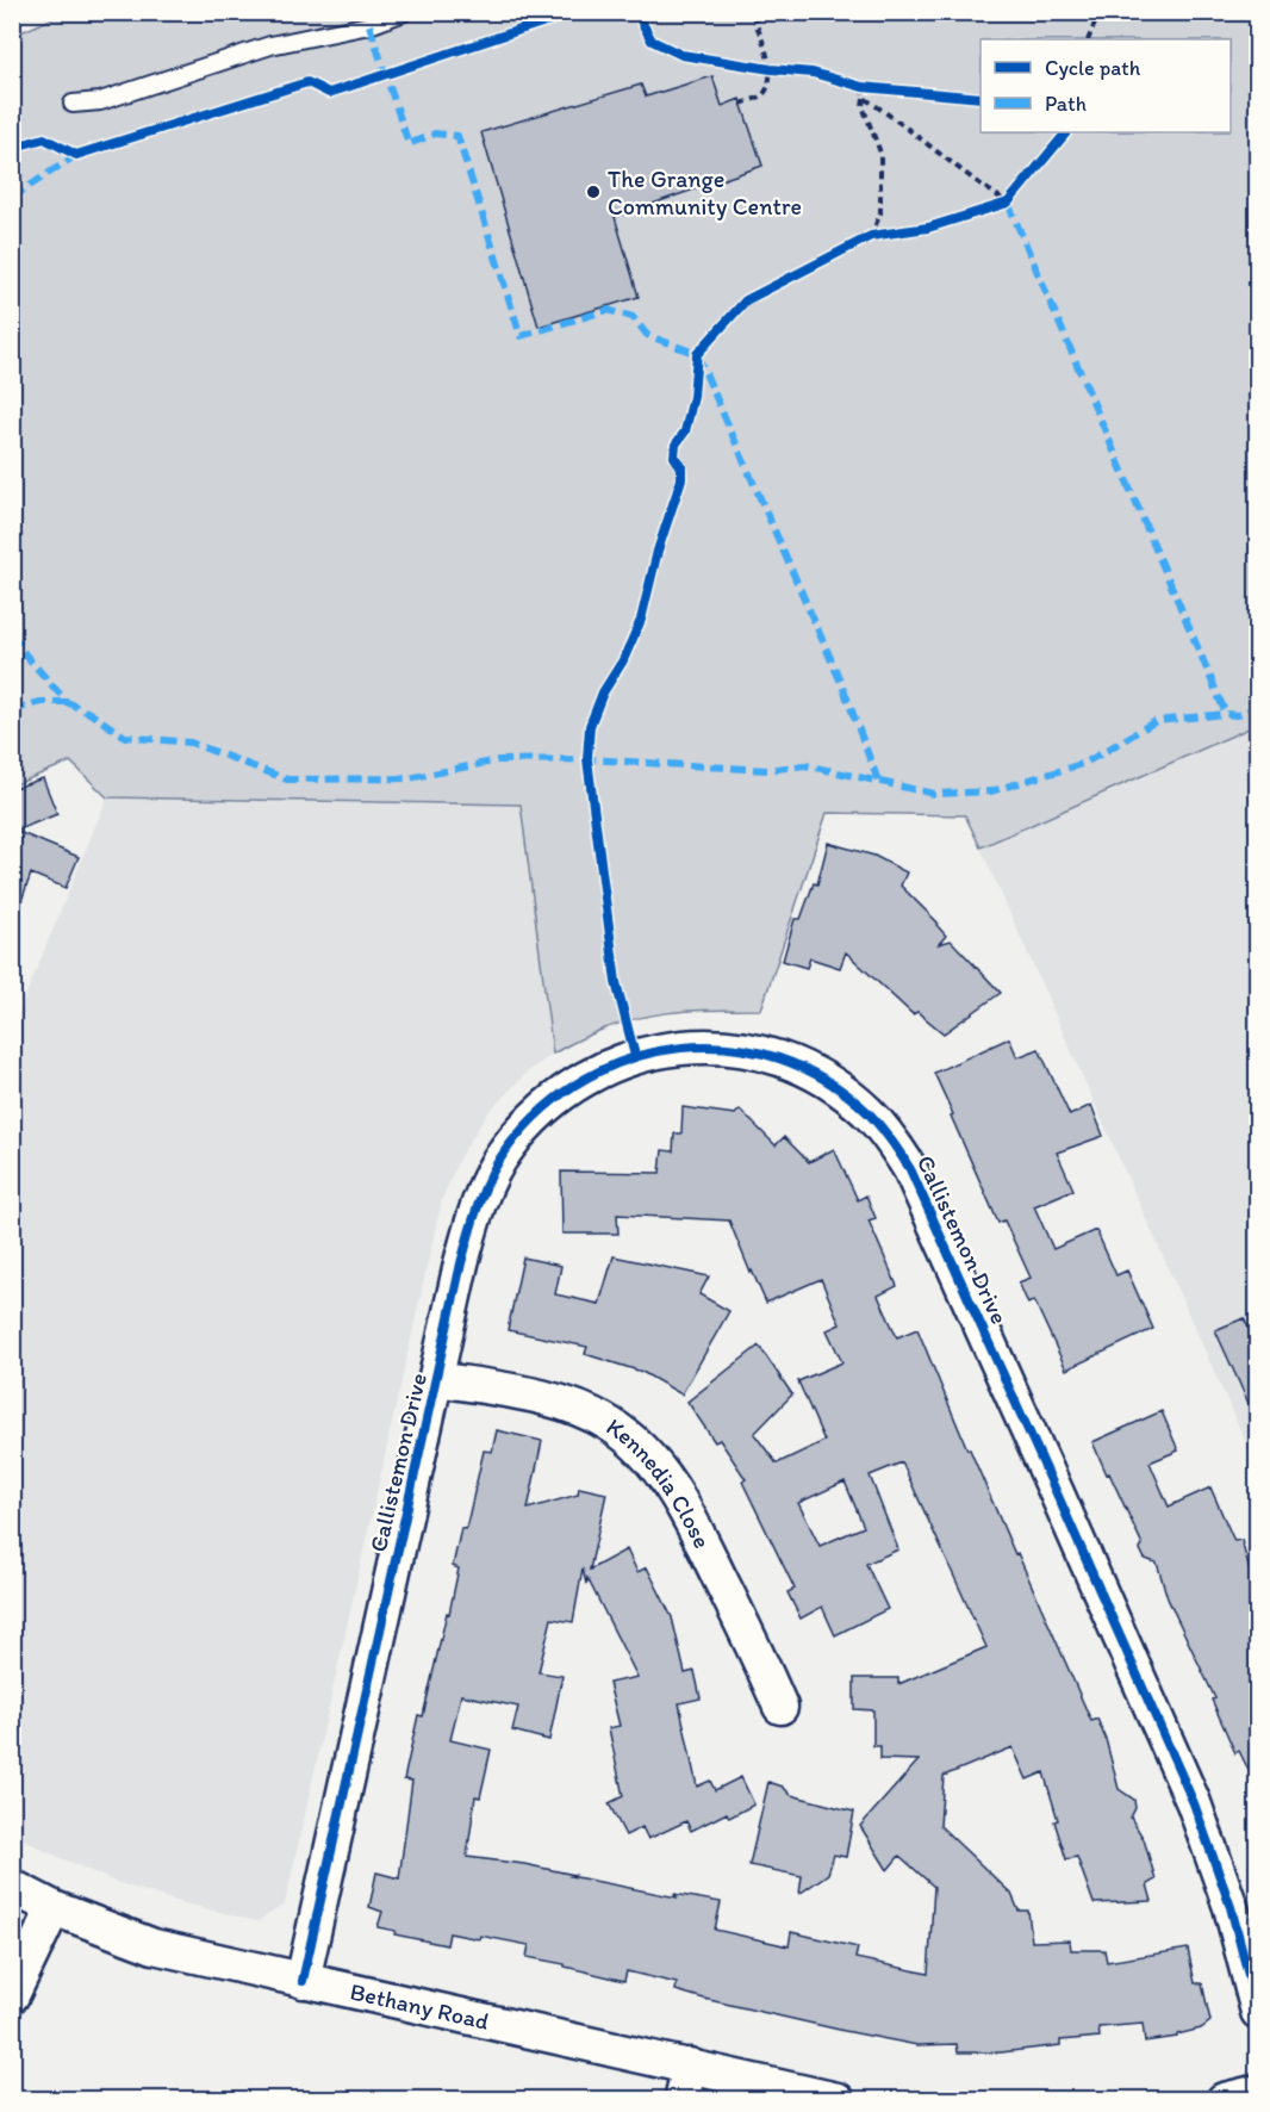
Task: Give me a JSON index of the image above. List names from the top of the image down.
{
  "streets": {
    "street": ["Callistemon Drive", "Kennedia Close", "Bethany Road"]
  },
  "crossings": [
    ["Callistemon Drive", "Kennedia Close"],
    ["Callistemon Drive", "Bethany Road"]
  ],
  "places": ["The Grange Community Centre"],
  "legend": ["Cycle path", "Path"]
}
